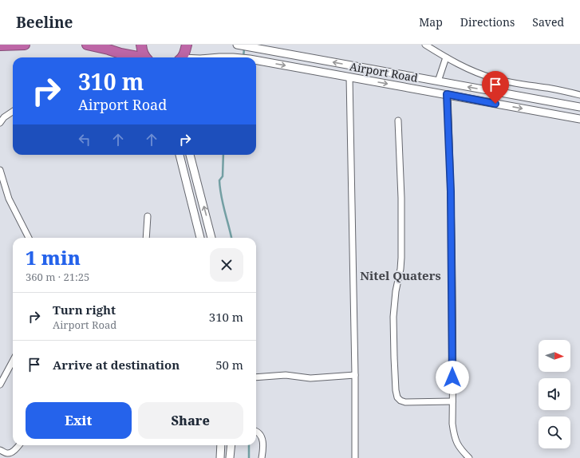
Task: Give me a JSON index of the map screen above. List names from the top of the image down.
{
  "streets": {
    "street": ["Airport Road"]
  },
  "districts": ["Nitel Quaters"],
  "north": "right",
  "page": {
    "header": "Beeline",
    "nav": ["Map", "Directions", "Saved"],
    "turn": ["310 m", "Airport Road"],
    "heading": ["1 min", "360 m · 21:25"],
    "list": [
      {
        "name": "Turn right",
        "note": "Airport Road",
        "value": "310 m"
      },
      {
        "name": "Arrive at destination",
        "value": "50 m"
      }
    ],
    "buttons": ["Exit", "Share"]
  }
}
